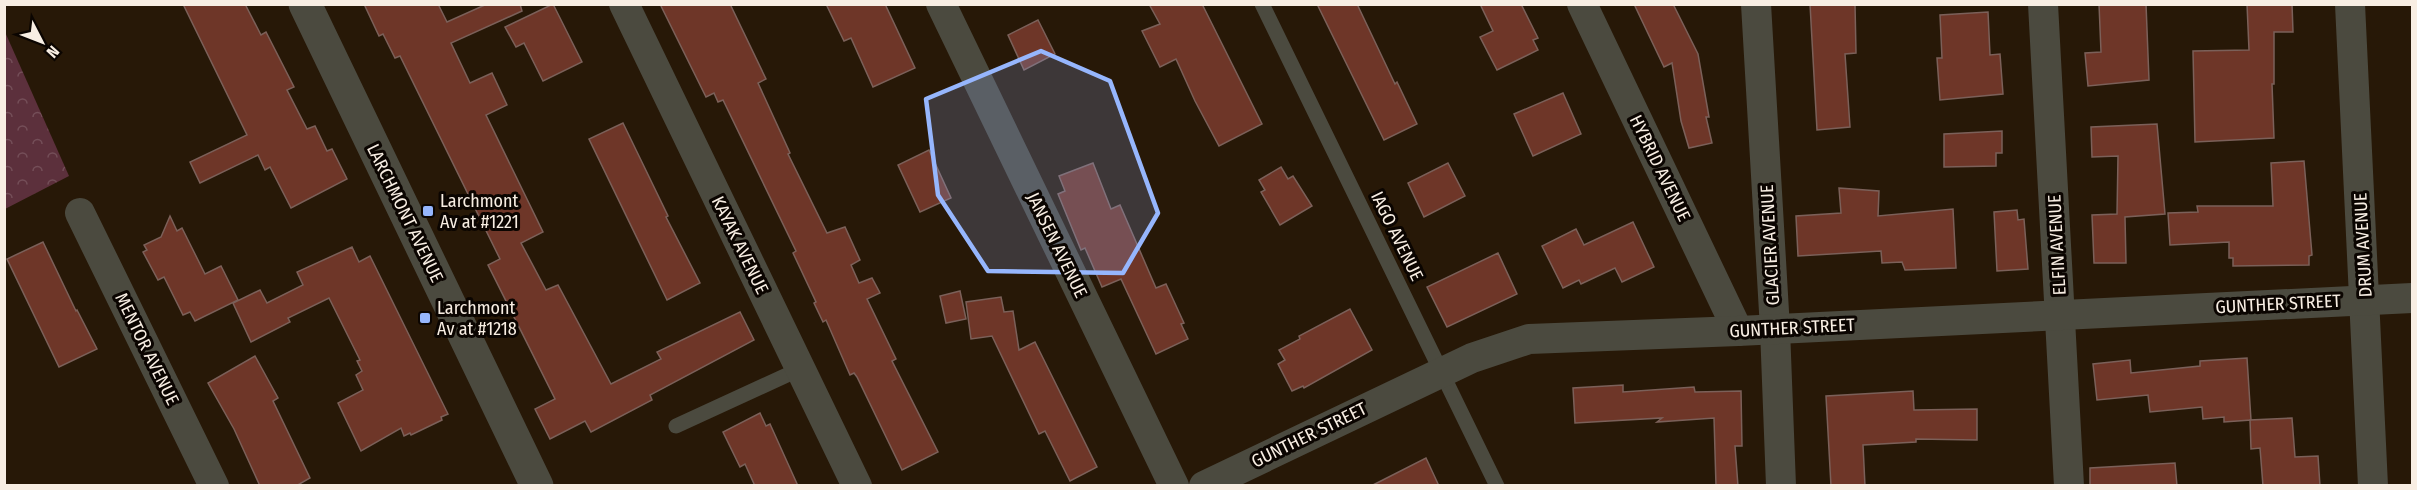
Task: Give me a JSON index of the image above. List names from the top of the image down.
{
  "streets": {
    "street": [
      "HYBRID AVENUE",
      "LARCHMONT AVENUE",
      "KAYAK AVENUE",
      "JANSEN AVENUE",
      "GLACIER AVENUE",
      "ELFIN AVENUE",
      "DRUM AVENUE",
      "GUNTHER STREET",
      "MENTOR AVENUE"
    ],
    "lane": ["IAGO AVENUE"]
  },
  "crossings": [
    ["HYBRID AVENUE", "GUNTHER STREET"],
    ["IAGO AVENUE", "GUNTHER STREET"],
    ["GLACIER AVENUE", "GUNTHER STREET"],
    ["ELFIN AVENUE", "GUNTHER STREET"],
    ["DRUM AVENUE", "GUNTHER STREET"]
  ],
  "places": {
    "transit": ["Larchmont Av at #1221", "Larchmont Av at #1218"]
  },
  "north": "bottom right"
}
